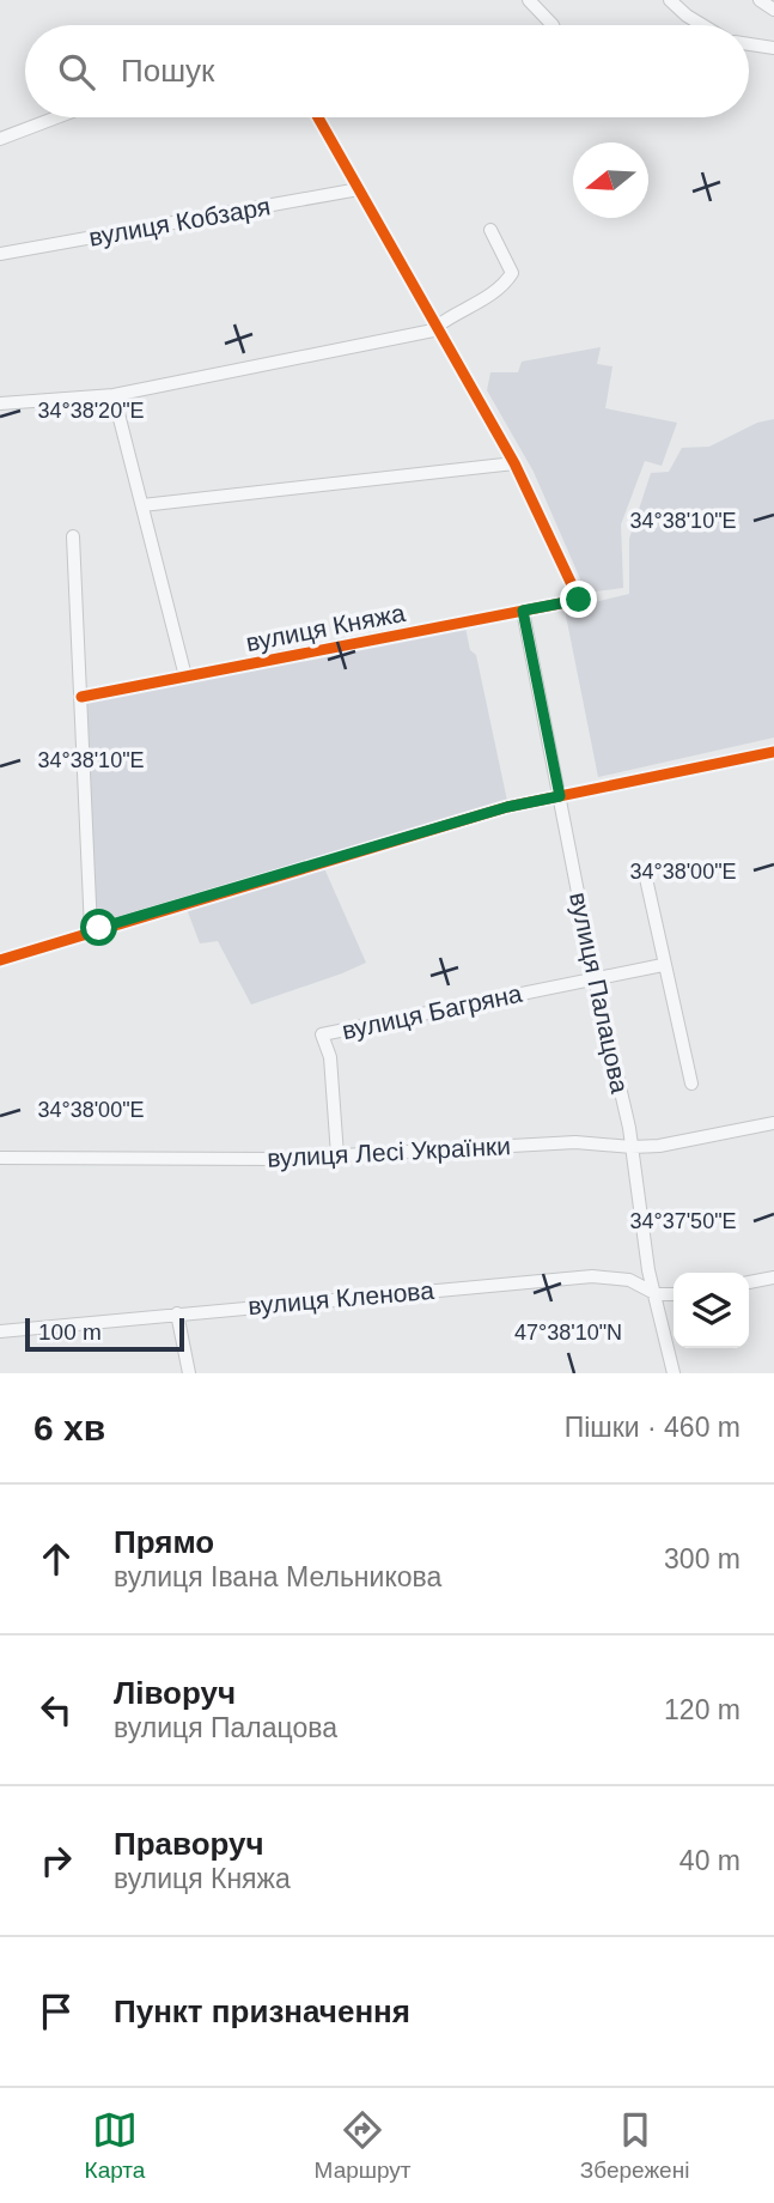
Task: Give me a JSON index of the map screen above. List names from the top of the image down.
{
  "streets": {
    "street": [
      "вулиця Кобзаря",
      "вулиця Княжа",
      "вулиця Палацова",
      "вулиця Багряна",
      "вулиця Лесі Українки",
      "вулиця Кленова"
    ]
  },
  "crossings": [
    ["вулиця Княжа", "вулиця Палацова"],
    ["вулиця Палацова", "вулиця Багряна"],
    ["вулиця Палацова", "вулиця Лесі Українки"],
    ["вулиця Палацова", "вулиця Кленова"],
    ["вулиця Багряна", "вулиця Лесі Українки"]
  ],
  "scale_bar": "100 m",
  "north": "left",
  "page": {
    "search": "Пошук",
    "scale": "100 m",
    "heading": ["6 хв", "Пішки · 460 m"],
    "list": [
      ["Прямо", "вулиця Івана Мельникова", "300 m"],
      ["Ліворуч", "вулиця Палацова", "120 m"],
      ["Праворуч", "вулиця Княжа", "40 m"],
      "Пункт призначення"
    ],
    "nav": ["Карта", "Маршрут", "Збережені"]
  },
  "coordinates": [
    "34°38'20\"E",
    "34°38'10\"E",
    "34°38'00\"E",
    "34°37'50\"E",
    "47°38'10\"N"
  ]
}
